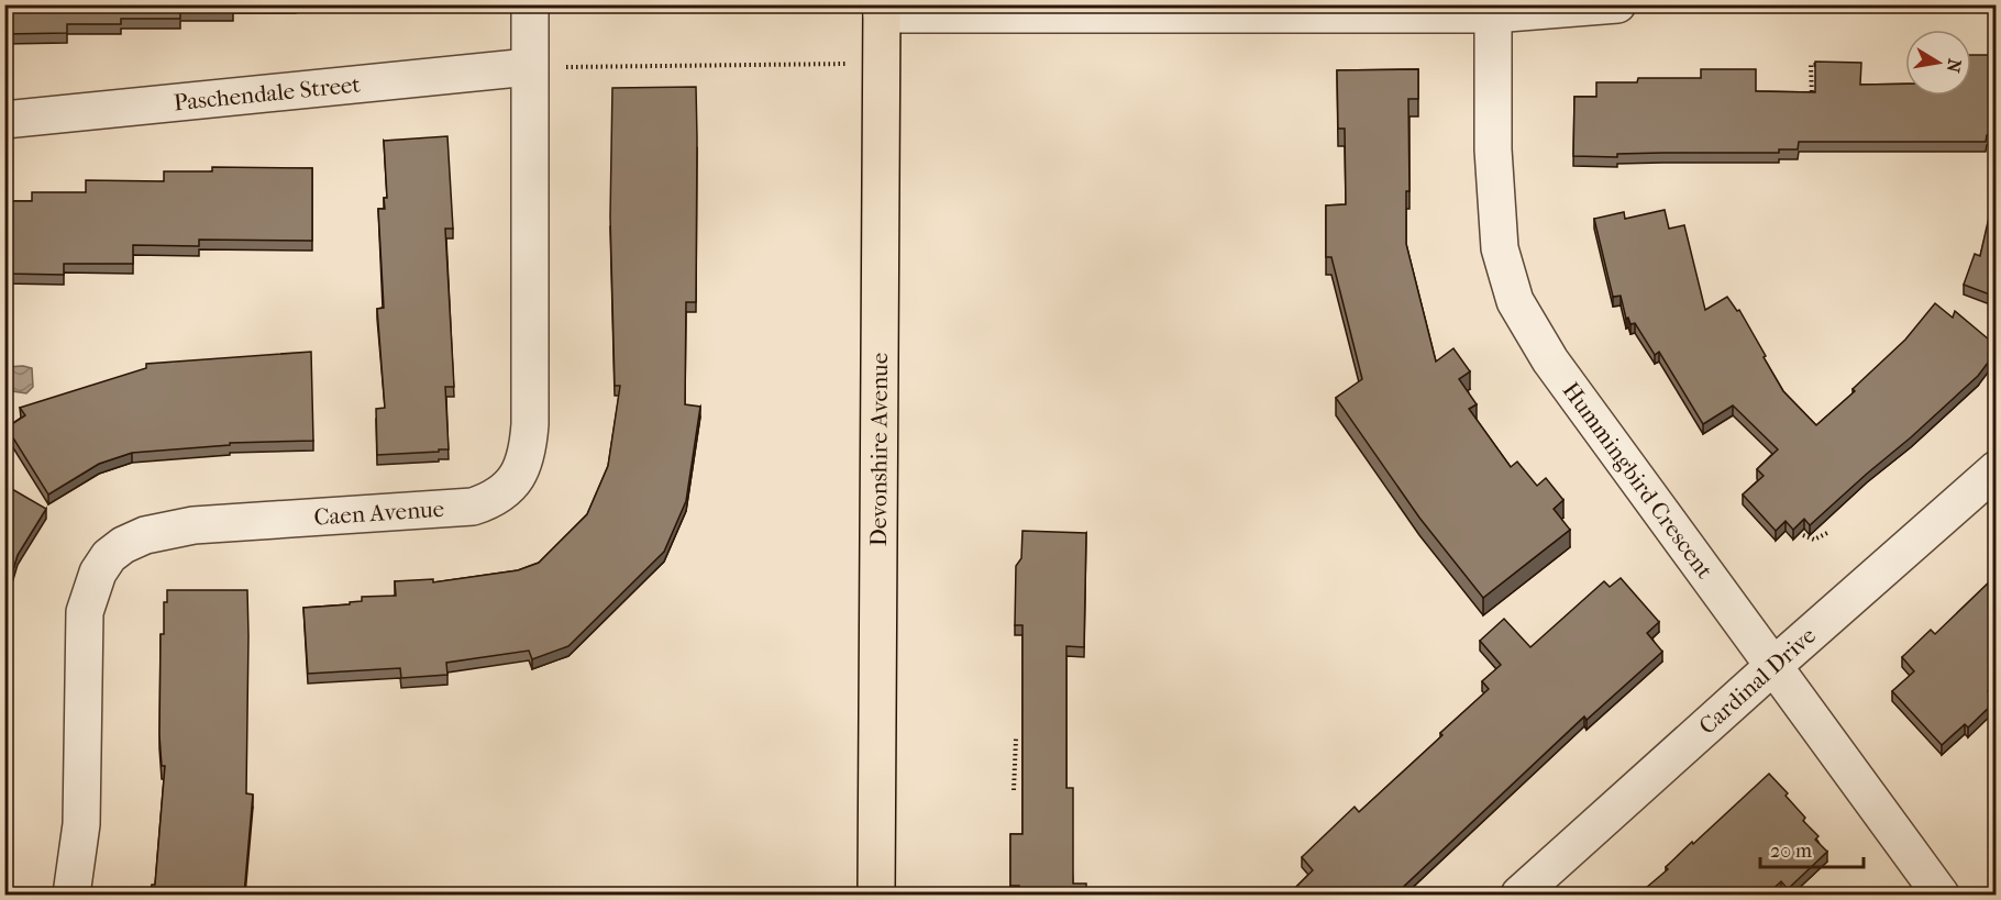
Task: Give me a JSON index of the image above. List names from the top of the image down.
{
  "streets": {
    "main road": ["Devonshire Avenue"],
    "street": [
      "Paschendale Street",
      "Hummingbird Crescent",
      "Caen Avenue",
      "Cardinal Drive"
    ]
  },
  "crossings": [
    ["Paschendale Street", "Caen Avenue"],
    ["Hummingbird Crescent", "Cardinal Drive"]
  ],
  "scale_bar": "20 m",
  "north": "right"
}
